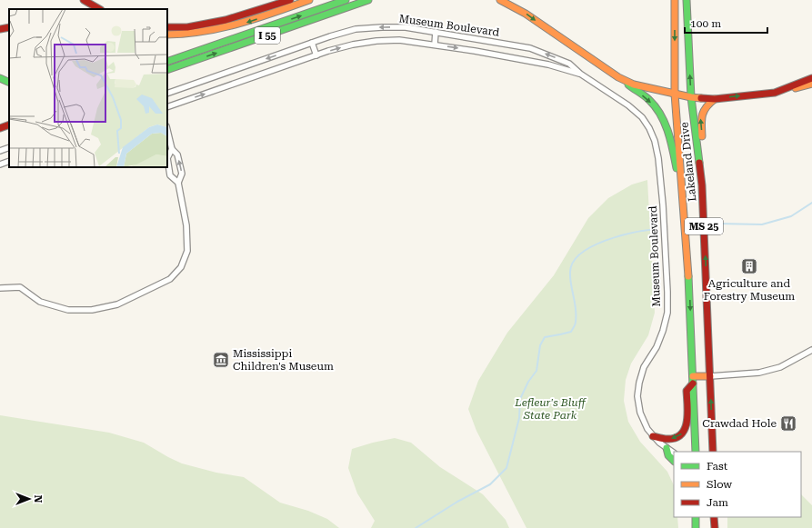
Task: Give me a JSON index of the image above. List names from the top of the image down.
{
  "streets": {
    "main road": ["I 55", "Lakeland Drive", "MS 25"],
    "street": ["Museum Boulevard"]
  },
  "parks": ["Lefleur's Bluff State Park"],
  "places": {
    "building": ["Agriculture and Forestry Museum"],
    "museum": ["Mississippi Children's Museum"],
    "restaurant": ["Crawdad Hole"]
  },
  "legend": ["Fast", "Slow", "Jam"],
  "scale_bar": "100 m",
  "north": "right"
}
